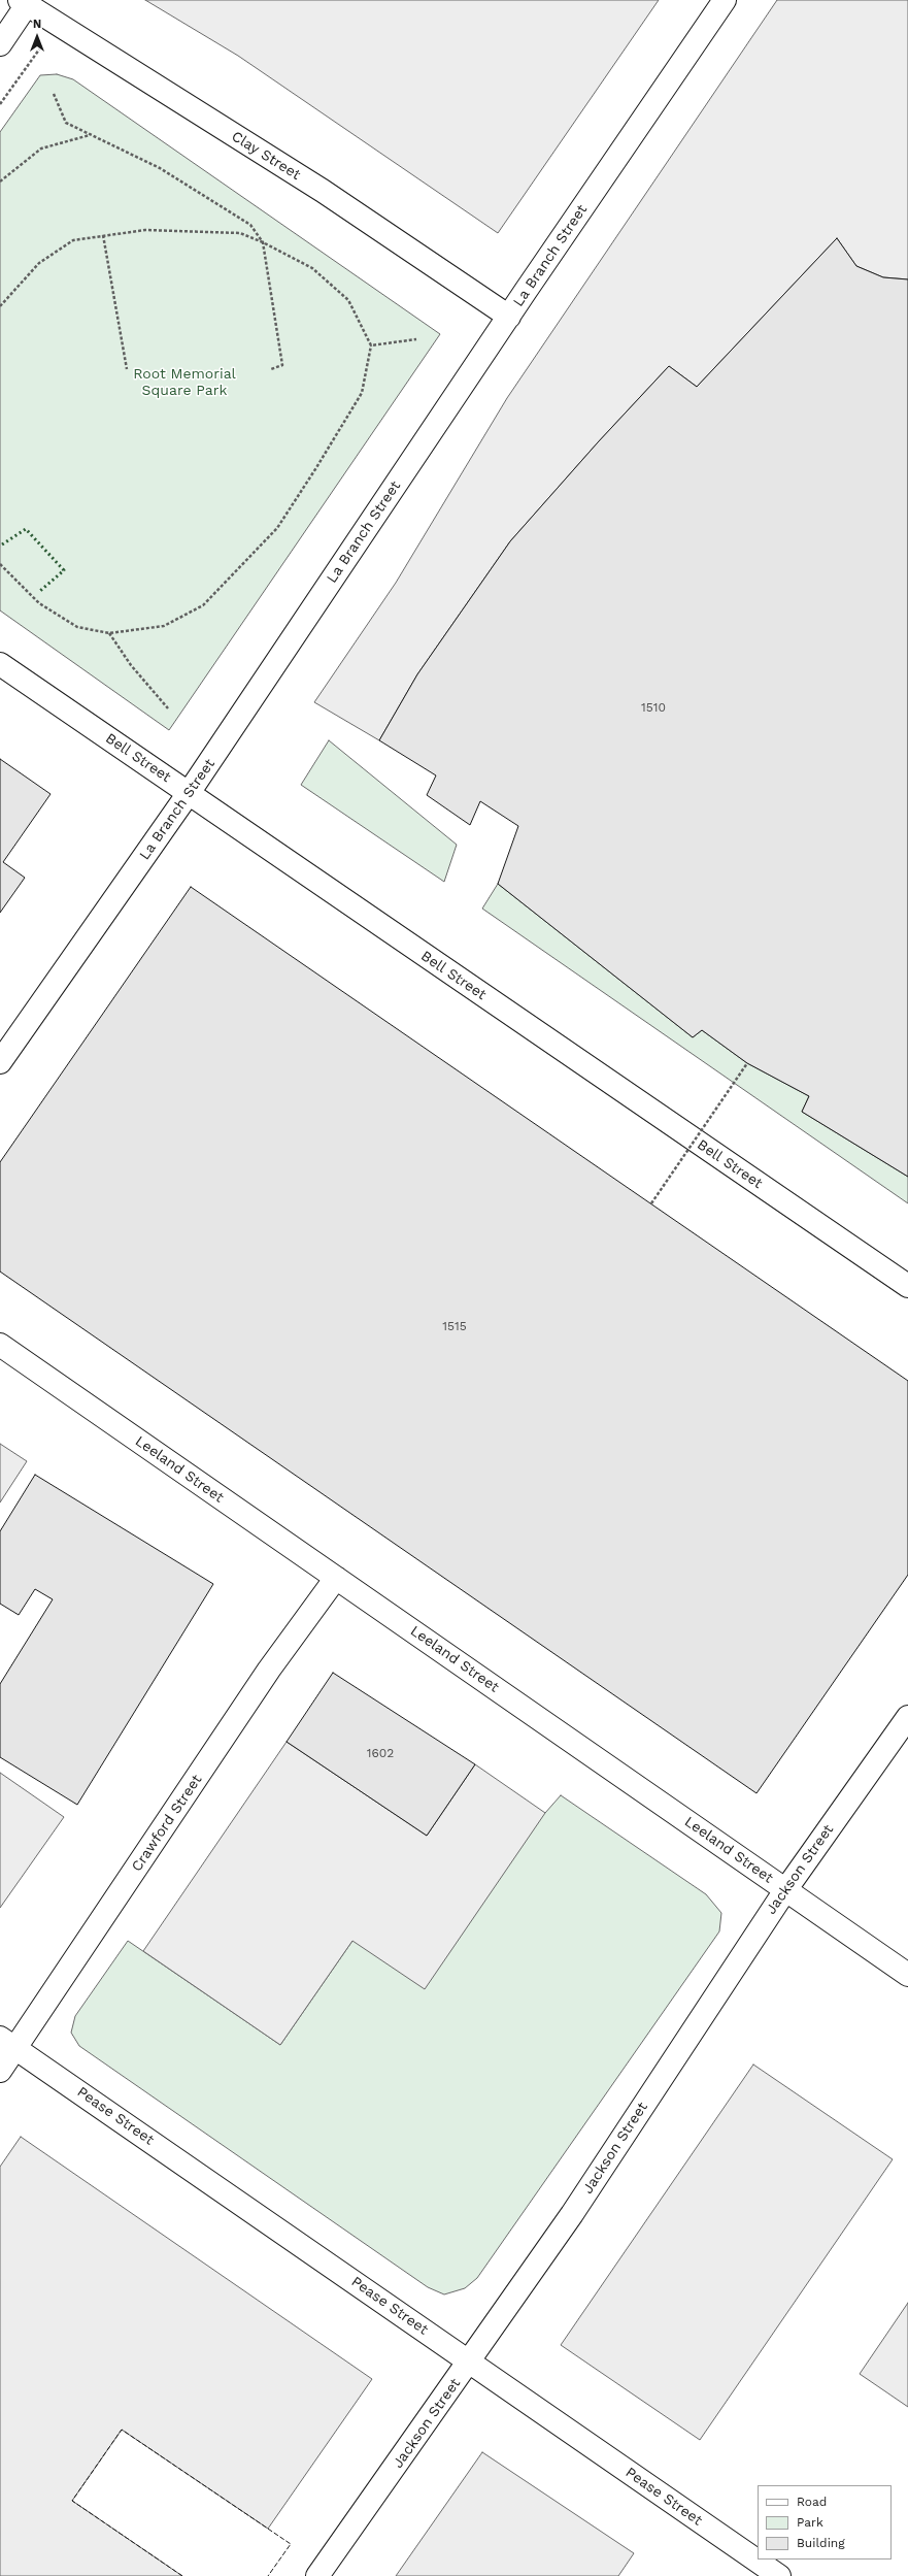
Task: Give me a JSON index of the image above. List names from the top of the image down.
{
  "streets": {
    "street": [
      "Clay Street",
      "La Branch Street",
      "Bell Street",
      "Leeland Street",
      "Crawford Street",
      "Jackson Street",
      "Pease Street"
    ]
  },
  "crossings": [
    ["Clay Street", "La Branch Street"],
    ["La Branch Street", "Bell Street"],
    ["Leeland Street", "Crawford Street"],
    ["Leeland Street", "Jackson Street"],
    ["Crawford Street", "Pease Street"],
    ["Jackson Street", "Pease Street"]
  ],
  "parks": ["Root Memorial Square Park"],
  "house_numbers": ["1510", "1515", "1602"],
  "legend": ["Road", "Park", "Building"],
  "north": "top"
}
